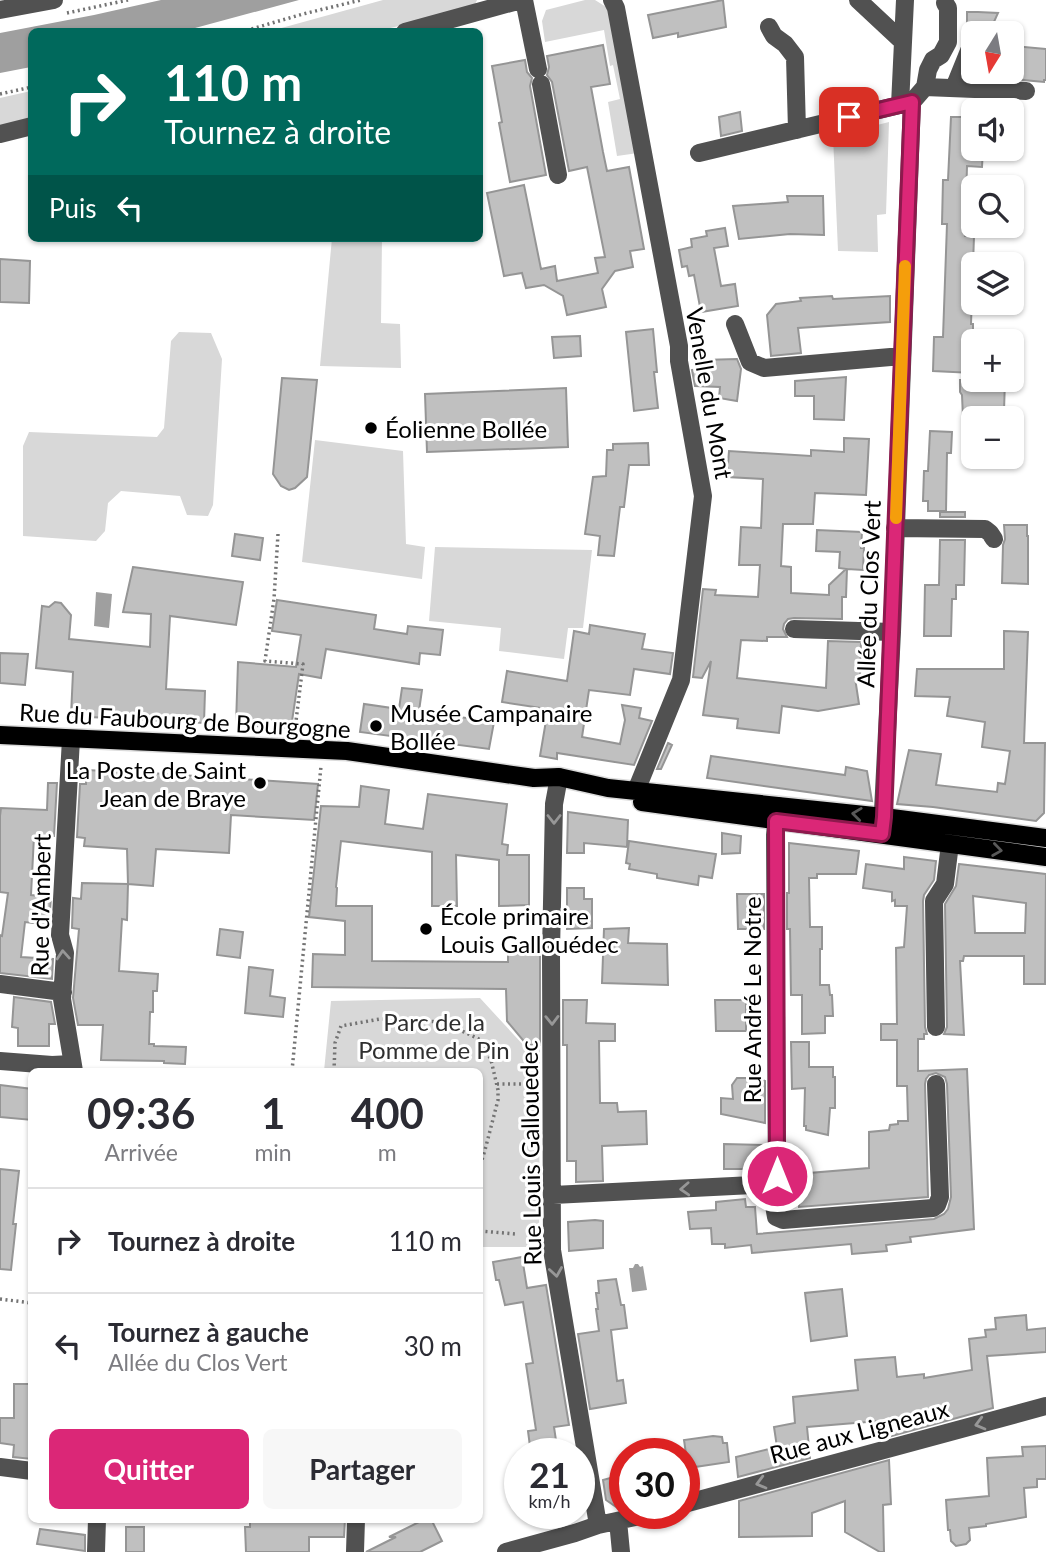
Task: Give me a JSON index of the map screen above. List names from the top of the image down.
{
  "streets": {
    "main road": ["Rue du Faubourg de Bourgogne"],
    "street": [
      "Venelle du Mont",
      "Allée du Clos Vert",
      "Rue d'Ambert",
      "Rue André Le Notre",
      "Rue Louis Gallouedec",
      "Rue aux Ligneaux"
    ]
  },
  "crossings": [
    ["Venelle du Mont", "Rue du Faubourg de Bourgogne"],
    ["Allée du Clos Vert", "Rue du Faubourg de Bourgogne"],
    ["Rue du Faubourg de Bourgogne", "Rue d'Ambert"],
    ["Rue du Faubourg de Bourgogne", "Rue André Le Notre"],
    ["Rue du Faubourg de Bourgogne", "Rue Louis Gallouedec"]
  ],
  "one_way": ["Rue d'Ambert", "Rue Louis Gallouedec", "Rue aux Ligneaux"],
  "parks": ["Parc de la Pomme de Pin"],
  "places": [
    "Éolienne Bollée",
    "Musée Campanaire Bollée",
    "La Poste de Saint Jean de Braye",
    "École primaire Louis Gallouédec"
  ],
  "north": "bottom",
  "page": {
    "map_buttons": ["+", "−"],
    "turn": ["110 m", "Tournez à droite"],
    "then": "Puis",
    "eta": [
      "09:36",
      "Arrivée",
      "1",
      "min",
      "400",
      "m"
    ],
    "list": [
      {
        "name": "Tournez à droite",
        "value": "110 m"
      },
      {
        "name": "Tournez à gauche",
        "note": "Allée du Clos Vert",
        "value": "30 m"
      }
    ],
    "buttons": ["Quitter", "Partager"],
    "speed": "21 km/h",
    "limit": "30"
  }
}
